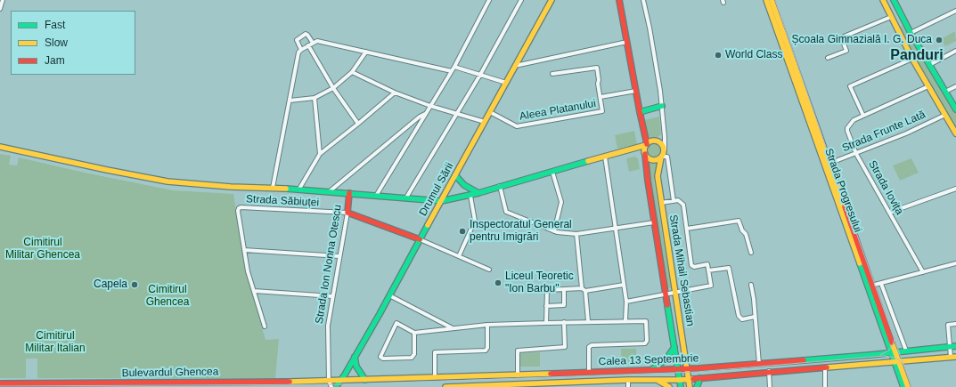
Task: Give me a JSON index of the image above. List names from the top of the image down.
{
  "streets": {
    "main road": [
      "Drumul Sării",
      "Strada Progresului",
      "Strada Ion Nonna Otescu",
      "Strada Mihail Sebastian",
      "Calea 13 Septembrie",
      "Bulevardul Ghencea"
    ],
    "street": [
      "Aleea Platanului",
      "Strada Frunte Lată",
      "Strada Iovița",
      "Strada Săbiuței"
    ]
  },
  "crossings": [
    ["Aleea Platanului", "Drumul Sării"],
    ["Strada Frunte Lată", "Strada Iovița"],
    ["Strada Frunte Lată", "Strada Progresului"],
    ["Drumul Sării", "Calea 13 Septembrie"],
    ["Drumul Sării", "Bulevardul Ghencea"],
    ["Strada Progresului", "Calea 13 Septembrie"],
    ["Strada Săbiuței", "Strada Ion Nonna Otescu"],
    ["Strada Ion Nonna Otescu", "Bulevardul Ghencea"],
    ["Strada Mihail Sebastian", "Calea 13 Septembrie"],
    ["Calea 13 Septembrie", "Bulevardul Ghencea"]
  ],
  "districts": ["Panduri"],
  "parks": ["Cimitirul Militar Ghencea", "Cimitirul Ghencea", "Cimitirul Militar Italian"],
  "places": [
    "Școala Gimnazială I. G. Duca",
    "World Class",
    "Inspectoratul General pentru Imigrări",
    "Liceul Teoretic \"Ion Barbu\"",
    "Capela"
  ],
  "legend": ["Fast", "Slow", "Jam"]
}
